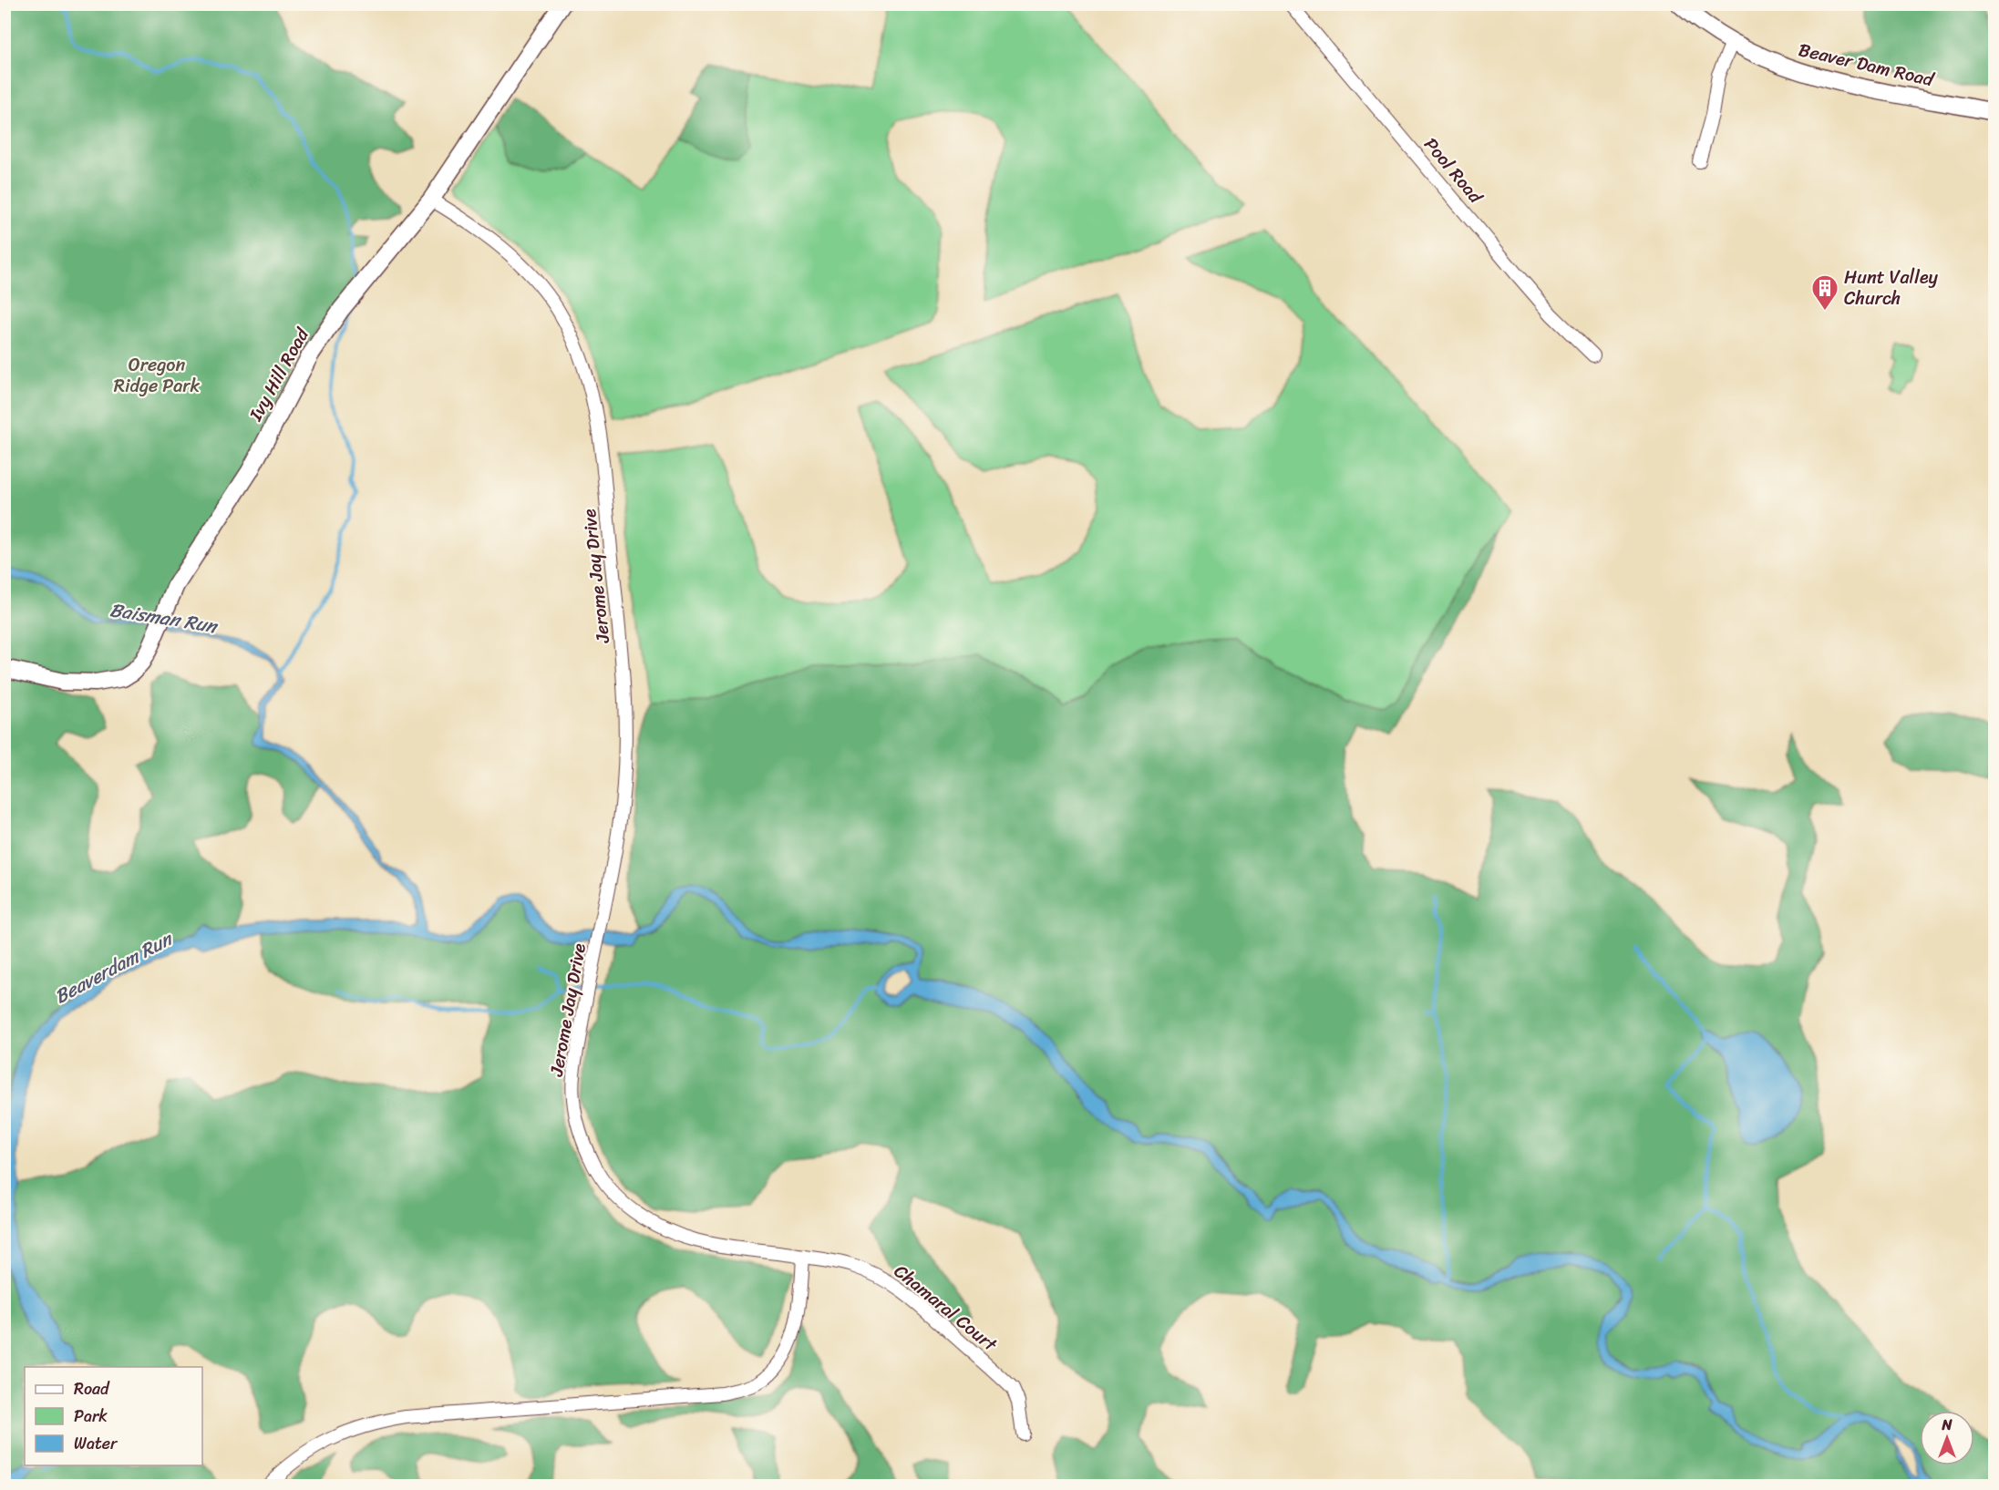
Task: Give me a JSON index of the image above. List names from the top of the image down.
{
  "streets": {
    "street": [
      "Beaver Dam Road",
      "Pool Road",
      "Ivy Hill Road",
      "Jerome Jay Drive",
      "Chamaral Court"
    ]
  },
  "crossings": [
    ["Ivy Hill Road", "Jerome Jay Drive"],
    ["Jerome Jay Drive", "Chamaral Court"]
  ],
  "water": ["Baisman Run", "Beaverdam Run"],
  "parks": ["Oregon Ridge Park"],
  "places": {
    "building": ["Hunt Valley Church"]
  },
  "legend": ["Road", "Park", "Water"],
  "north": "top"
}
